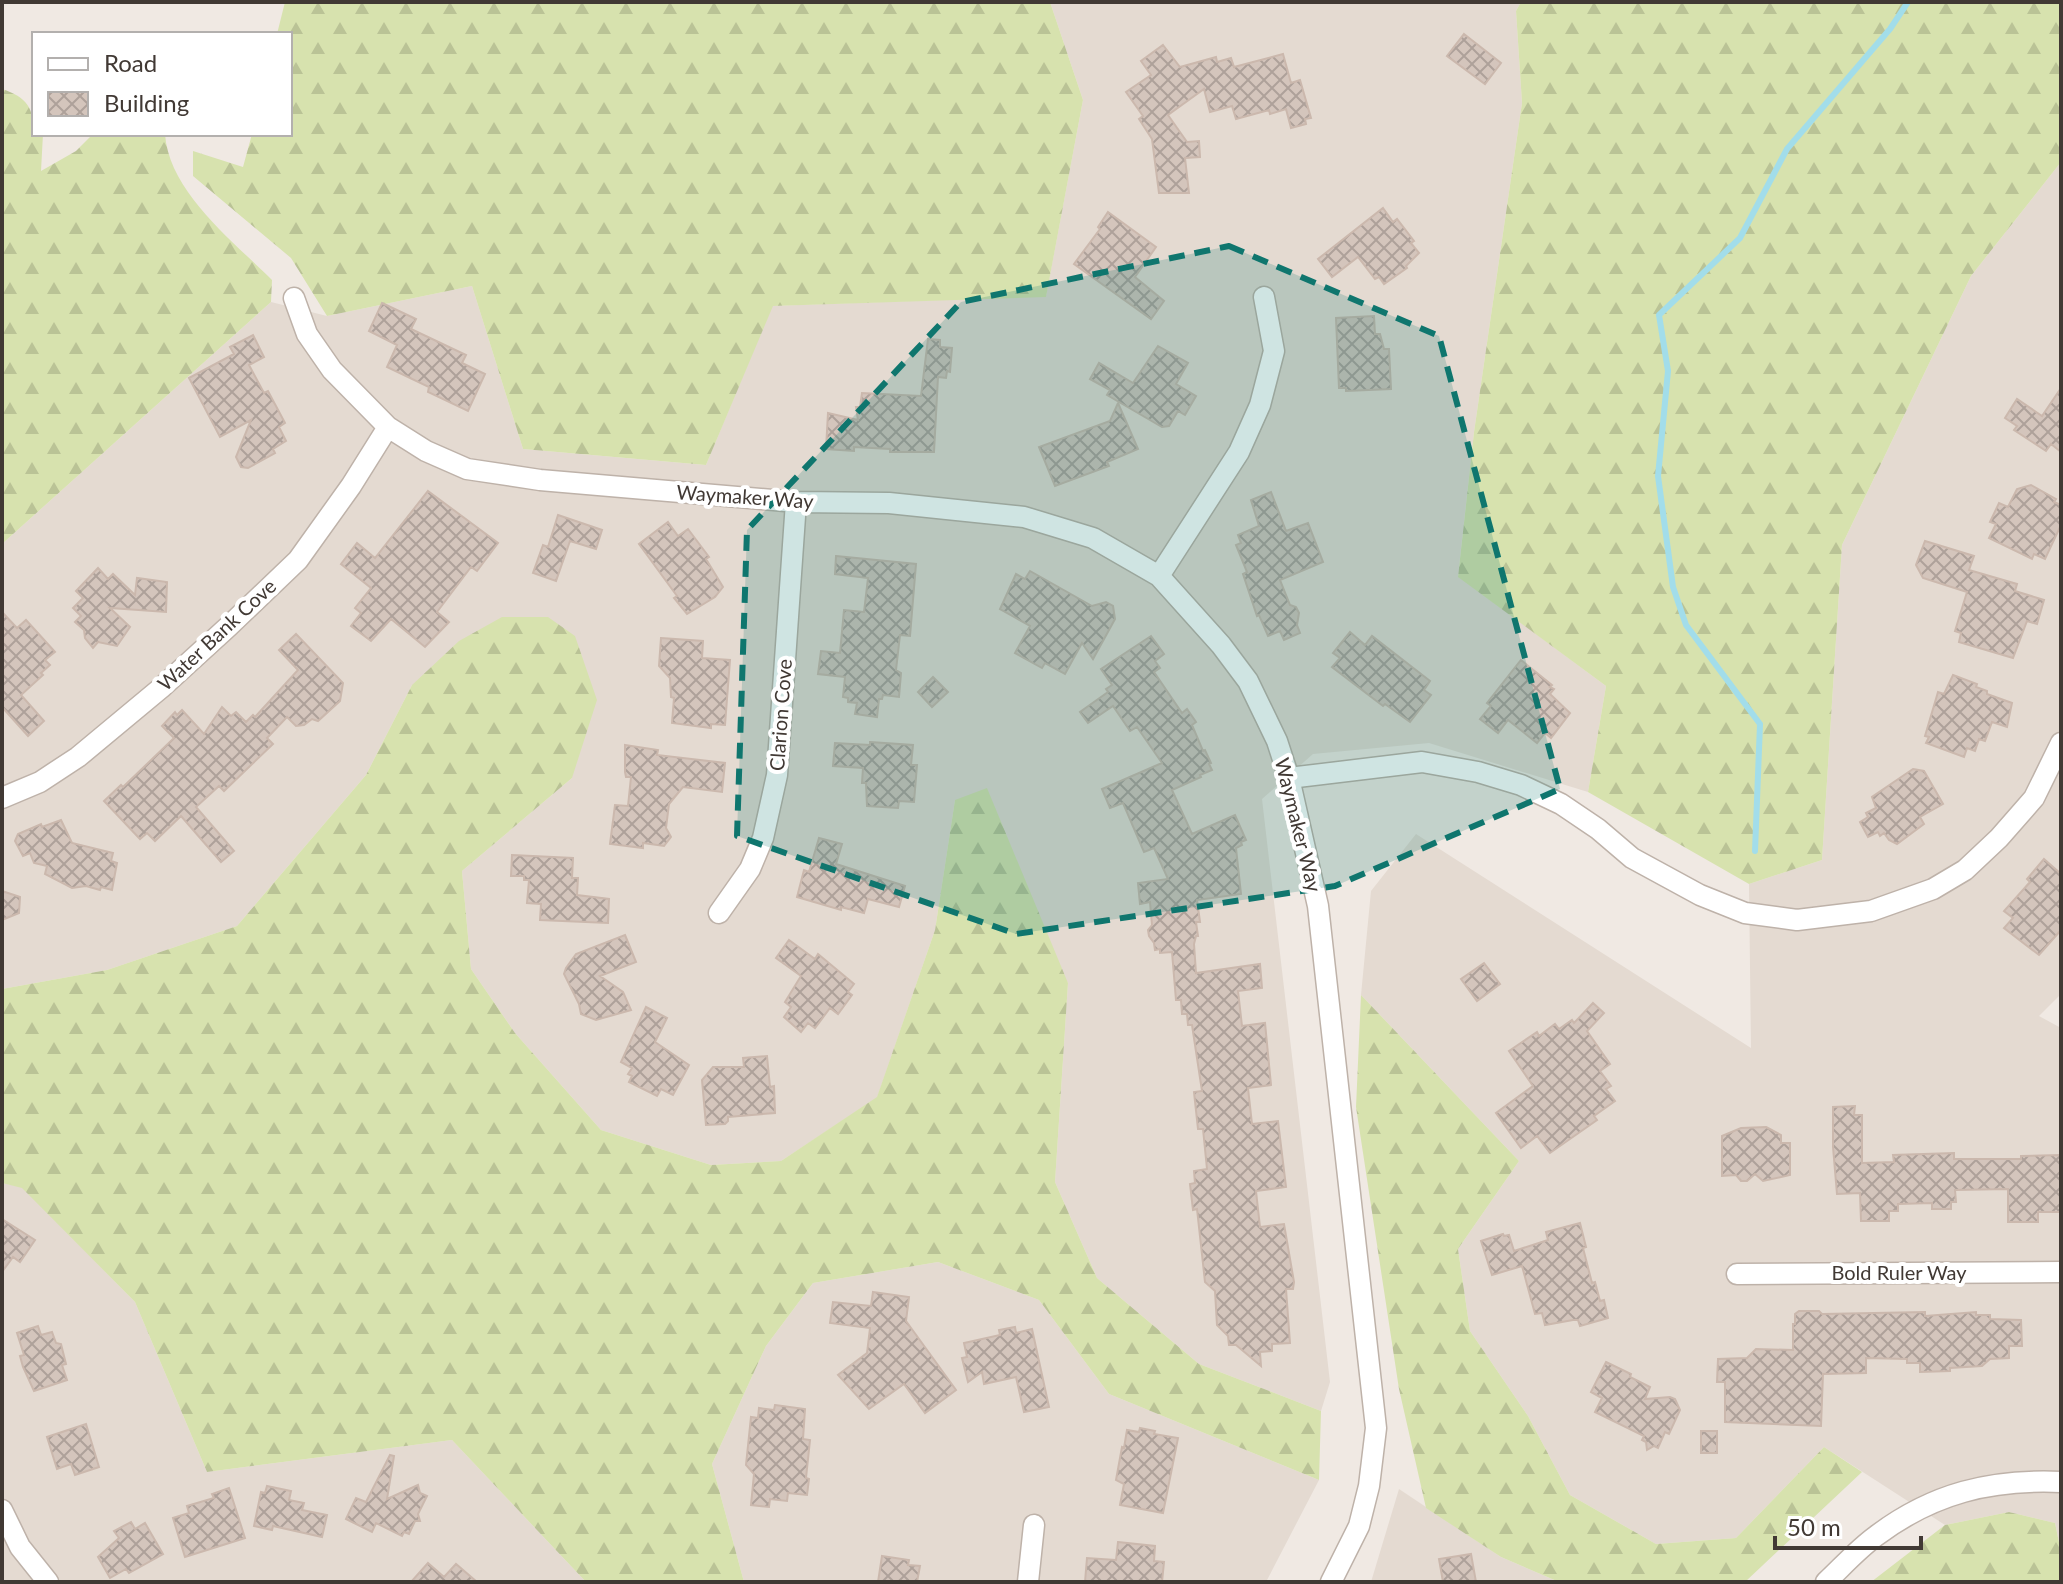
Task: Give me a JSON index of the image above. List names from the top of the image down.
{
  "streets": {
    "street": [
      "Waymaker Way",
      "Water Bank Cove",
      "Clarion Cove",
      "Bold Ruler Way"
    ]
  },
  "crossings": [
    ["Waymaker Way", "Water Bank Cove"],
    ["Waymaker Way", "Clarion Cove"]
  ],
  "legend": ["Road", "Building"],
  "scale_bar": "50 m"
}
